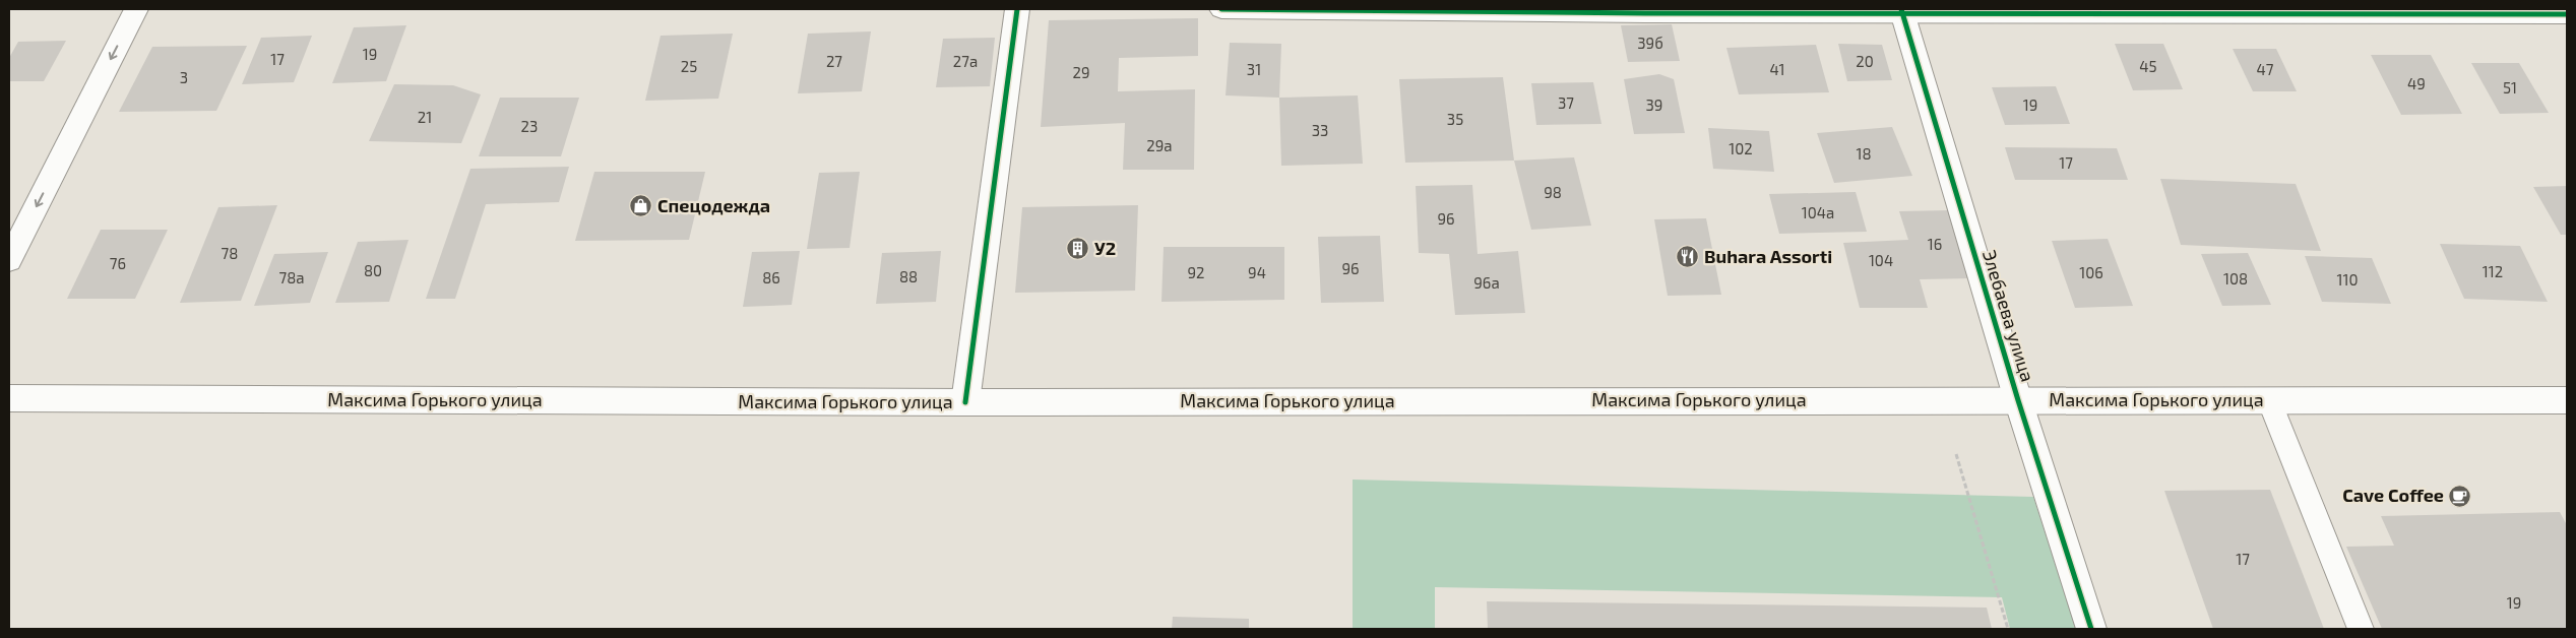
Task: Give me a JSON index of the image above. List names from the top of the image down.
{
  "streets": {
    "main road": ["Элебаева улица", "Максима Горького улица"]
  },
  "crossings": [
    ["Элебаева улица", "Максима Горького улица"]
  ],
  "places": {
    "shop": ["Спецодежда"],
    "building": ["У2"],
    "restaurant": ["Buhara Assorti"],
    "cafe": ["Cave Coffee"]
  },
  "house_numbers": [
    "39б",
    "19",
    "17",
    "27",
    "27а",
    "20",
    "25",
    "45",
    "31",
    "41",
    "47",
    "29",
    "3",
    "49",
    "51",
    "37",
    "39",
    "19",
    "21",
    "35",
    "23",
    "33",
    "29а",
    "102",
    "18",
    "17",
    "98",
    "104а",
    "96",
    "16",
    "78",
    "104",
    "76",
    "96",
    "80",
    "112",
    "92",
    "94",
    "106",
    "88",
    "78а",
    "86",
    "108",
    "110",
    "96а",
    "17",
    "19"
  ]
}
